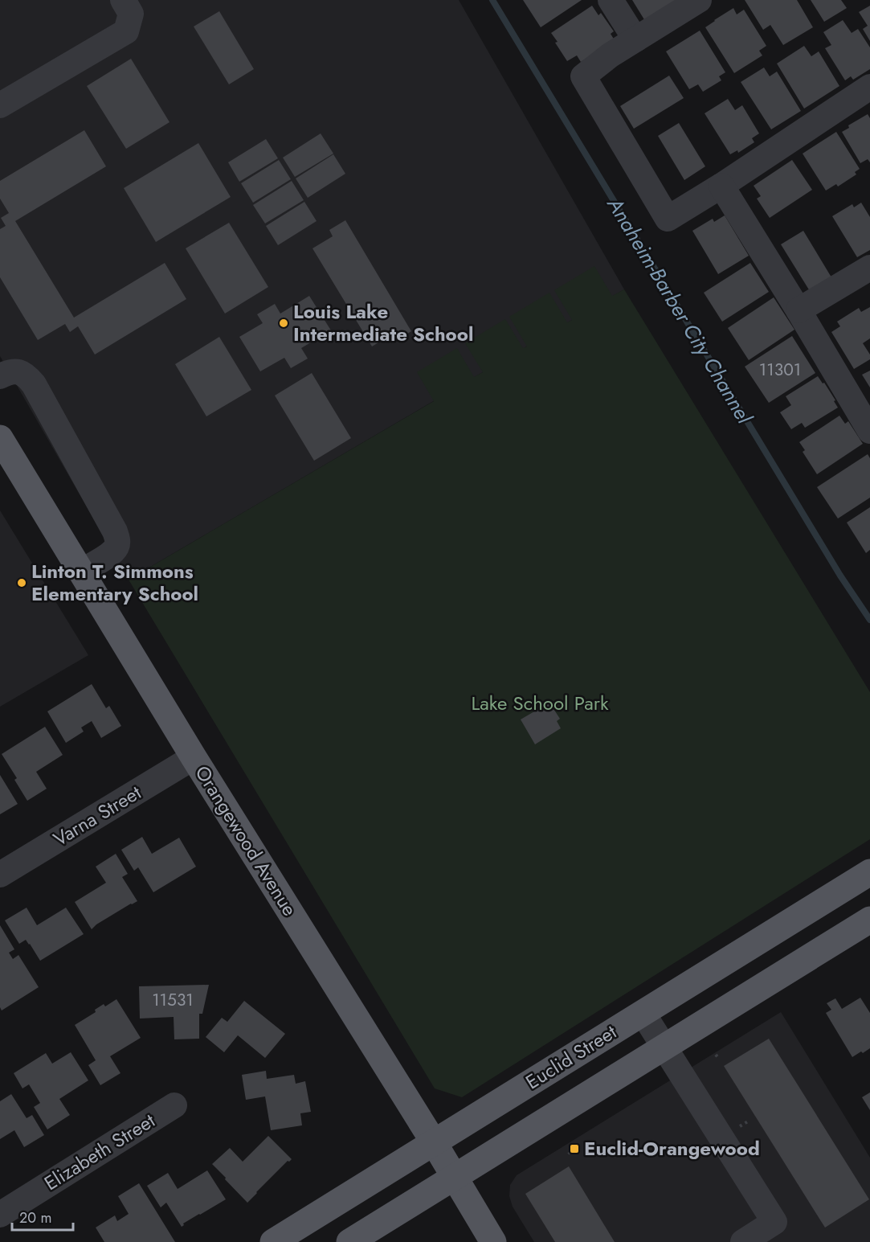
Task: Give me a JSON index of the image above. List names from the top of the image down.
{
  "streets": {
    "main road": ["Orangewood Avenue", "Euclid Street"],
    "street": ["Varna Street", "Elizabeth Street"]
  },
  "crossings": [
    ["Varna Street", "Orangewood Avenue"],
    ["Orangewood Avenue", "Euclid Street"]
  ],
  "water": ["Anaheim-Barber City Channel"],
  "parks": ["Lake School Park"],
  "places": {
    "other": ["Louis Lake Intermediate School", "Linton T. Simmons Elementary School"],
    "transit": ["Euclid-Orangewood"]
  },
  "house_numbers": ["11301", "11531"],
  "scale_bar": "20 m"
}
